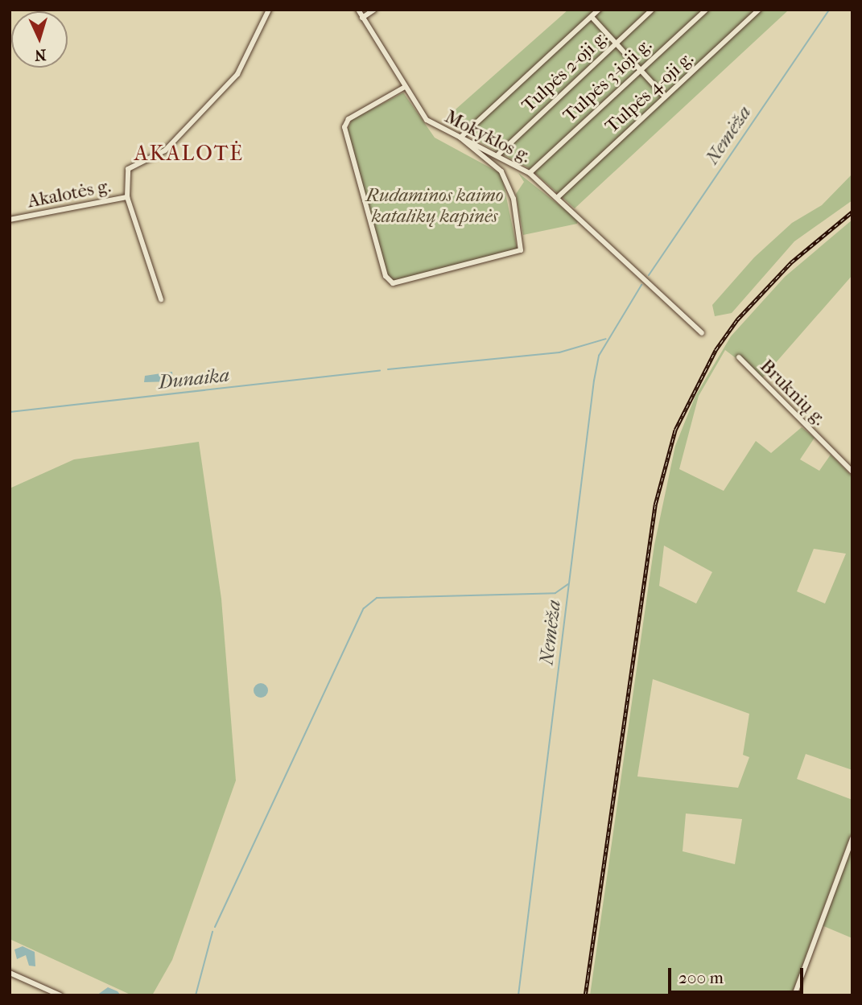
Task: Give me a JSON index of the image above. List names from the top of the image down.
{
  "streets": {
    "street": [
      "Tulpės 2-oji g.",
      "Tulpės 3-ioji g.",
      "Tulpės 4-oji g.",
      "Mokyklos g.",
      "Akalotės g.",
      "Bruknių g."
    ]
  },
  "crossings": [
    ["Tulpės 2-oji g.", "Mokyklos g."],
    ["Tulpės 3-ioji g.", "Mokyklos g."],
    ["Tulpės 4-oji g.", "Mokyklos g."]
  ],
  "districts": ["AKALOTĖ"],
  "water": ["Nemėža", "Dunaika"],
  "parks": ["Rudaminos kaimo katalikų kapinės"],
  "scale_bar": "200 m",
  "north": "bottom"
}
